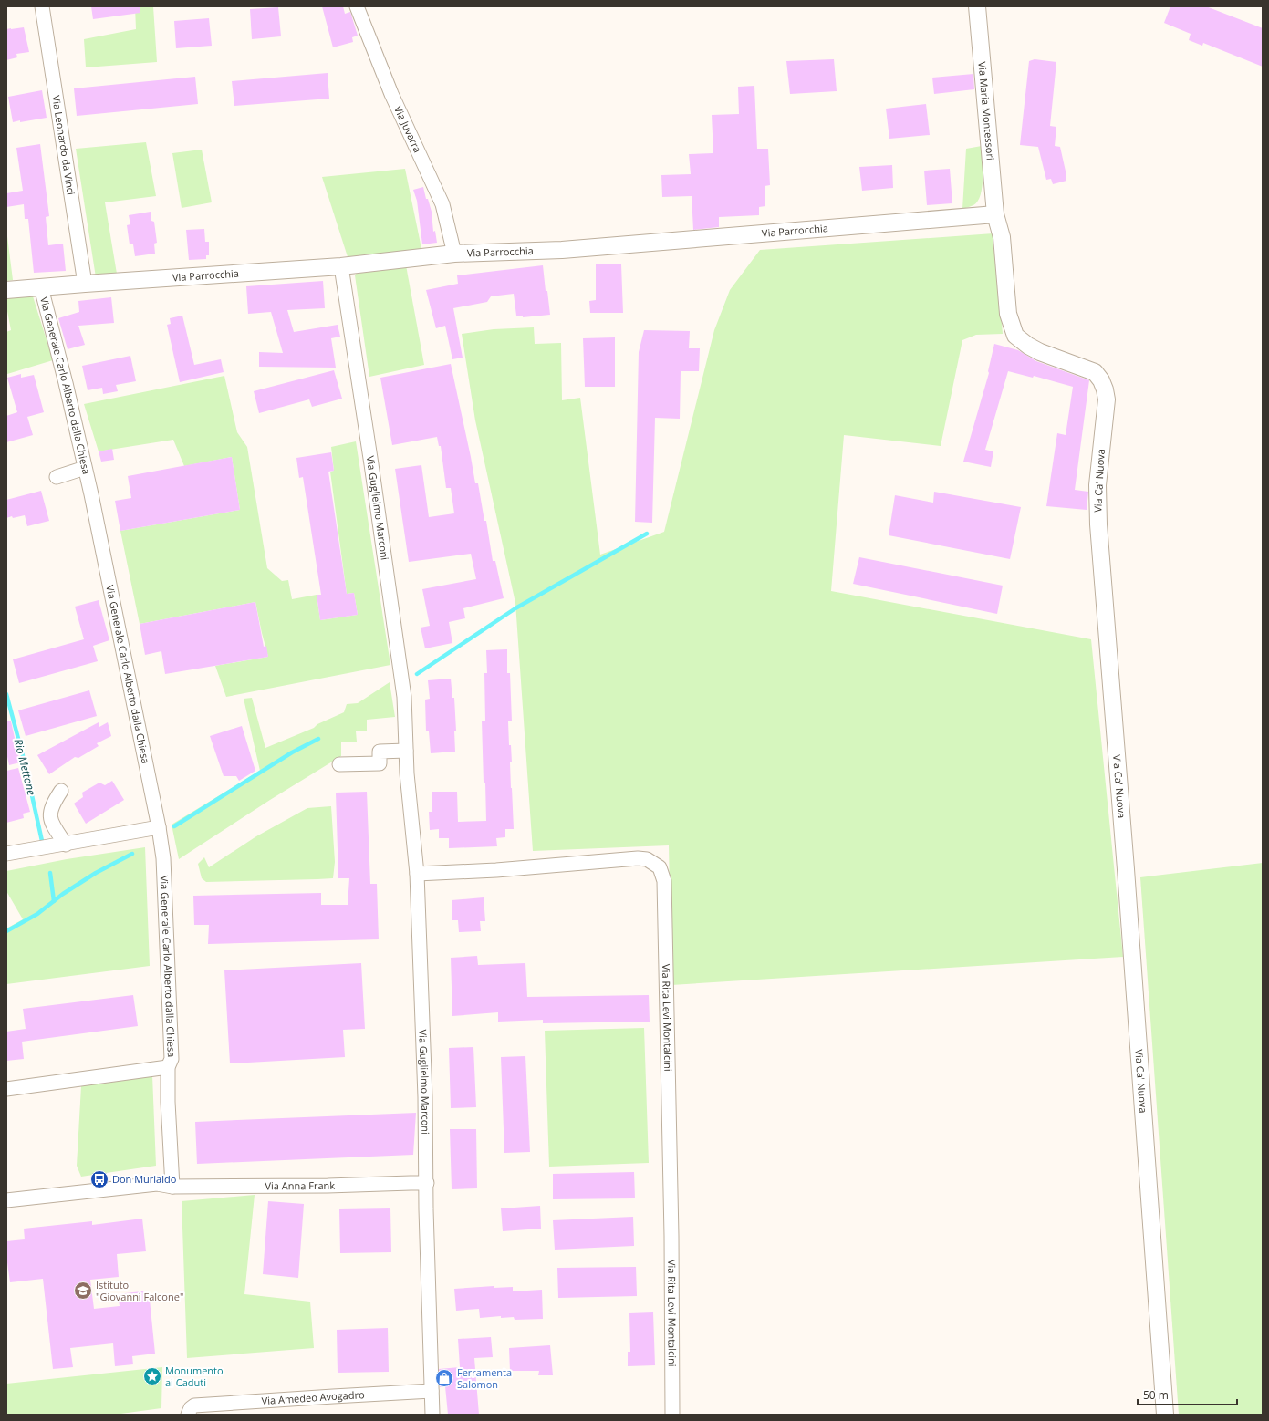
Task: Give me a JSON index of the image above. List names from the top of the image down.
{
  "streets": {
    "street": [
      "Via Maria Montessori",
      "Via Juvarra",
      "Via Leonardo da Vinci",
      "Via Parrocchia",
      "Via Generale Carlo Alberto dalla Chiesa",
      "Via Ca' Nuova",
      "Via Guglielmo Marconi",
      "Via Rita Levi Montalcini",
      "Via Anna Frank",
      "Via Amedeo Avogadro"
    ]
  },
  "crossings": [
    ["Via Maria Montessori", "Via Parrocchia"],
    ["Via Maria Montessori", "Via Ca' Nuova"],
    ["Via Juvarra", "Via Parrocchia"],
    ["Via Leonardo da Vinci", "Via Parrocchia"],
    ["Via Parrocchia", "Via Generale Carlo Alberto dalla Chiesa"],
    ["Via Parrocchia", "Via Ca' Nuova"],
    ["Via Parrocchia", "Via Guglielmo Marconi"],
    ["Via Generale Carlo Alberto dalla Chiesa", "Via Anna Frank"],
    ["Via Guglielmo Marconi", "Via Rita Levi Montalcini"],
    ["Via Guglielmo Marconi", "Via Anna Frank"],
    ["Via Guglielmo Marconi", "Via Amedeo Avogadro"]
  ],
  "water": ["Rio Mettone"],
  "places": {
    "bus stop": ["Don Murialdo"],
    "school or university": ["Istituto \"Giovanni Falcone\""],
    "place": ["Monumento ai Caduti"],
    "shop": ["Ferramenta Salomon"]
  },
  "scale_bar": "50 m"
}
